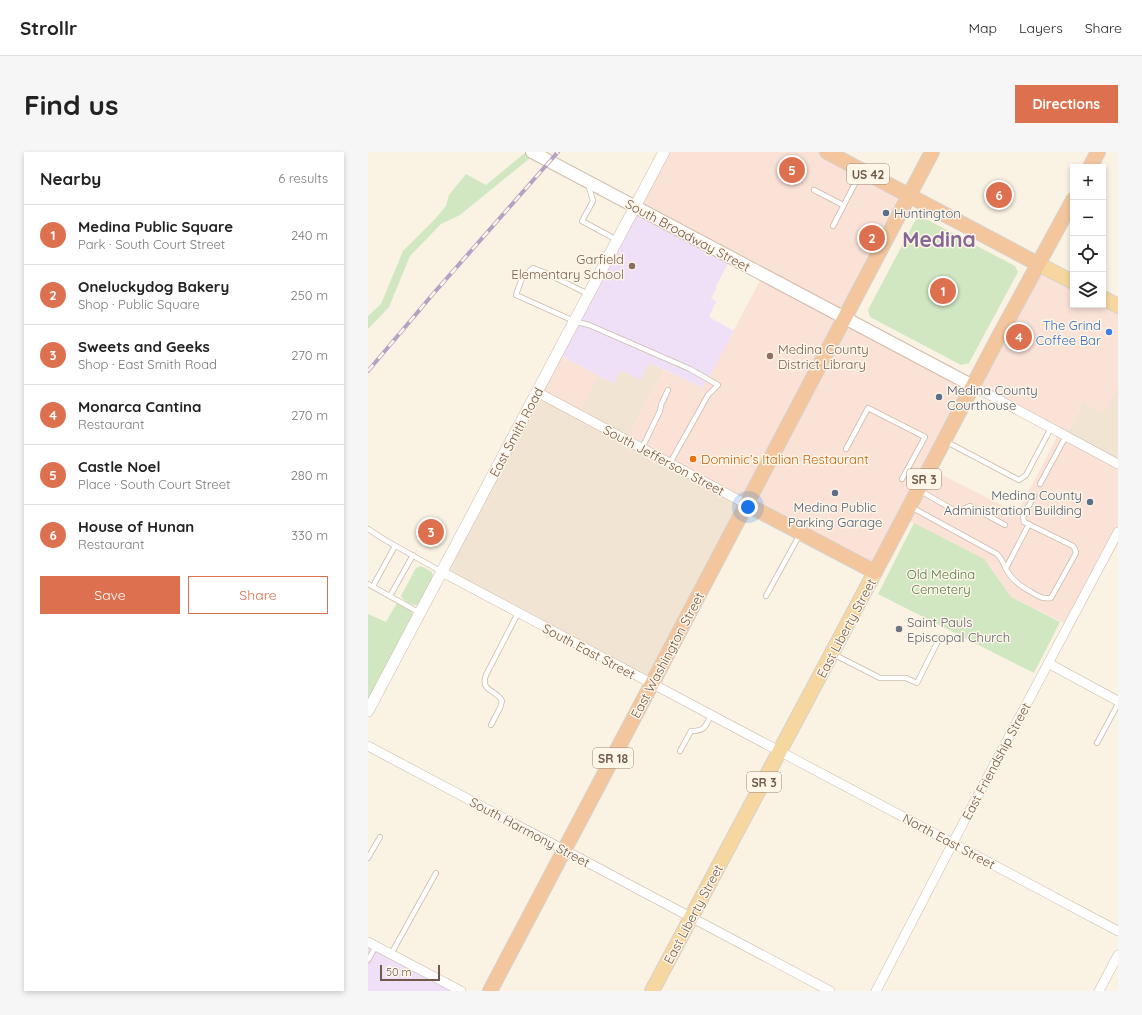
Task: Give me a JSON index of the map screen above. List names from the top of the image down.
{
  "streets": {
    "highway": [
      "US 42",
      "South Jefferson Street",
      "SR 3",
      "East Liberty Street",
      "East Washington Street",
      "SR 18"
    ],
    "main road": ["South Broadway Street"],
    "street": [
      "East Smith Road",
      "South East Street",
      "East Friendship Street",
      "South Harmony Street",
      "North East Street"
    ]
  },
  "crossings": [
    ["US 42", "East Liberty Street"],
    ["US 42", "East Washington Street"],
    ["South Broadway Street", "East Smith Road"],
    ["South Broadway Street", "East Liberty Street"],
    ["South Broadway Street", "East Washington Street"],
    ["East Smith Road", "South Jefferson Street"],
    ["East Smith Road", "South East Street"],
    ["South Jefferson Street", "East Liberty Street"],
    ["South Jefferson Street", "East Washington Street"],
    ["East Liberty Street", "South East Street"],
    ["East Liberty Street", "South Harmony Street"],
    ["East Liberty Street", "North East Street"],
    ["South East Street", "East Washington Street"],
    ["South East Street", "North East Street"],
    ["East Washington Street", "South Harmony Street"],
    ["East Friendship Street", "North East Street"]
  ],
  "districts": ["Medina"],
  "parks": ["Old Medina Cemetery"],
  "places": [
    "Huntington",
    "Garfield Elementary School",
    "The Grind Coffee Bar",
    "Medina County District Library",
    "Medina County Courthouse",
    "Dominic’s Italian Restaurant",
    "Medina Public Parking Garage",
    "Medina County Administration Building",
    "Saint Pauls Episcopal Church"
  ],
  "scale_bar": "50 m",
  "page": {
    "header": "Strollr",
    "nav": ["Map", "Layers", "Share"],
    "buttons": [
      "Directions",
      ["Save", "Share"]
    ],
    "title": "Find us",
    "heading": ["Nearby", "6 results"],
    "pins": [
      "5",
      "6",
      "2",
      "1",
      "4",
      "3"
    ],
    "map_buttons": ["+", "−"],
    "list": [
      {
        "mark": "1",
        "name": "Medina Public Square",
        "note": "Park · South Court Street",
        "value": "240 m"
      },
      {
        "mark": "2",
        "name": "Oneluckydog Bakery",
        "note": "Shop · Public Square",
        "value": "250 m"
      },
      {
        "mark": "3",
        "name": "Sweets and Geeks",
        "note": "Shop · East Smith Road",
        "value": "270 m"
      },
      {
        "mark": "4",
        "name": "Monarca Cantina",
        "note": "Restaurant",
        "value": "270 m"
      },
      {
        "mark": "5",
        "name": "Castle Noel",
        "note": "Place · South Court Street",
        "value": "280 m"
      },
      {
        "mark": "6",
        "name": "House of Hunan",
        "note": "Restaurant",
        "value": "330 m"
      }
    ],
    "scale": "50 m"
  }
}
